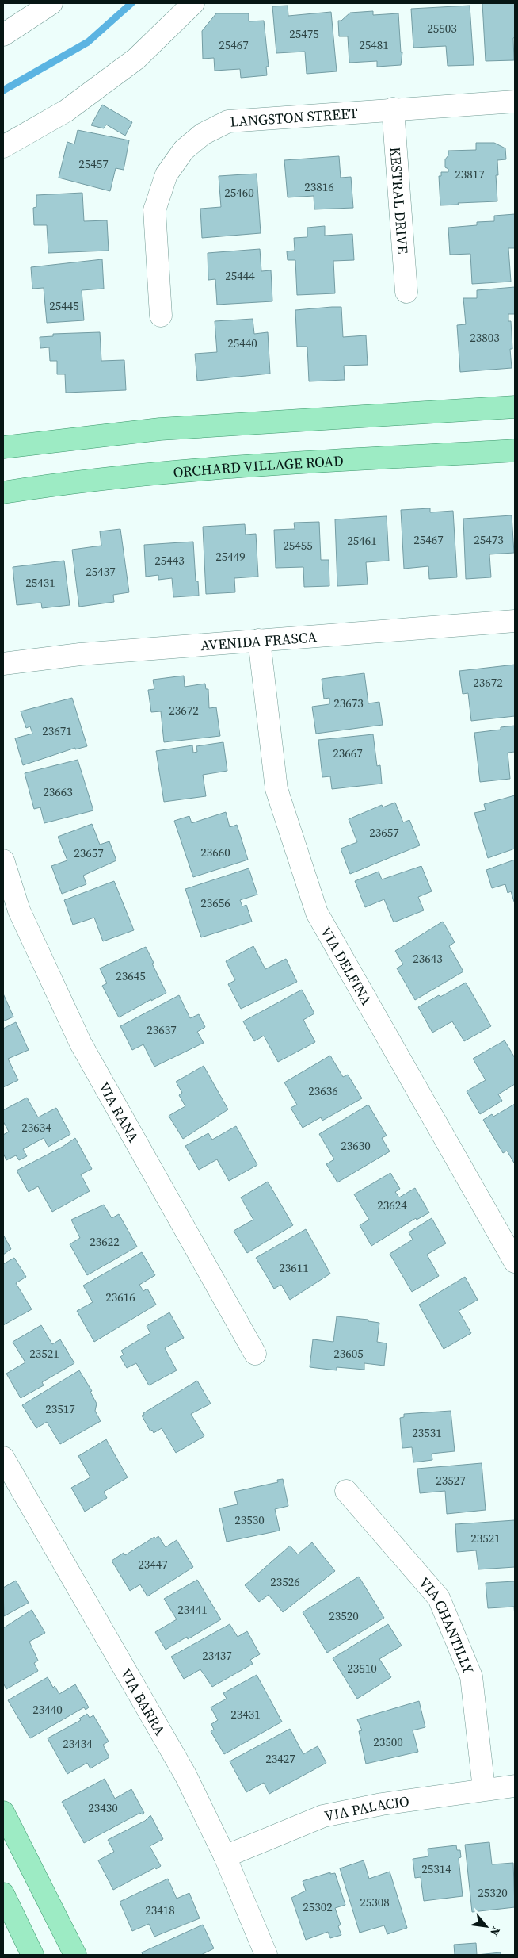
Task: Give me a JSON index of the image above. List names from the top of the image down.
{
  "streets": {
    "main road": ["ORCHARD VILLAGE ROAD"],
    "street": [
      "LANGSTON STREET",
      "KESTRAL DRIVE",
      "AVENIDA FRASCA",
      "VIA DELFINA",
      "VIA RANA",
      "VIA CHANTILLY",
      "VIA BARRA",
      "VIA PALACIO"
    ]
  },
  "crossings": [
    ["LANGSTON STREET", "KESTRAL DRIVE"],
    ["AVENIDA FRASCA", "VIA DELFINA"],
    ["VIA CHANTILLY", "VIA PALACIO"],
    ["VIA BARRA", "VIA PALACIO"]
  ],
  "house_numbers": [
    "25503",
    "25475",
    "25467",
    "25481",
    "25457",
    "23817",
    "23816",
    "25460",
    "25444",
    "25445",
    "23803",
    "25440",
    "25467",
    "25473",
    "25461",
    "25455",
    "25449",
    "25443",
    "25437",
    "25431",
    "23672",
    "23673",
    "23672",
    "23671",
    "23667",
    "23663",
    "23657",
    "23660",
    "23657",
    "23656",
    "23643",
    "23645",
    "23637",
    "23636",
    "23634",
    "23630",
    "23624",
    "23622",
    "23611",
    "23616",
    "23521",
    "23605",
    "23517",
    "23531",
    "23527",
    "23530",
    "23521",
    "23447",
    "23526",
    "23441",
    "23520",
    "23437",
    "23510",
    "23440",
    "23431",
    "23500",
    "23434",
    "23427",
    "23430",
    "25314",
    "25320",
    "25308",
    "25302",
    "23418"
  ],
  "north": "bottom right"
}
